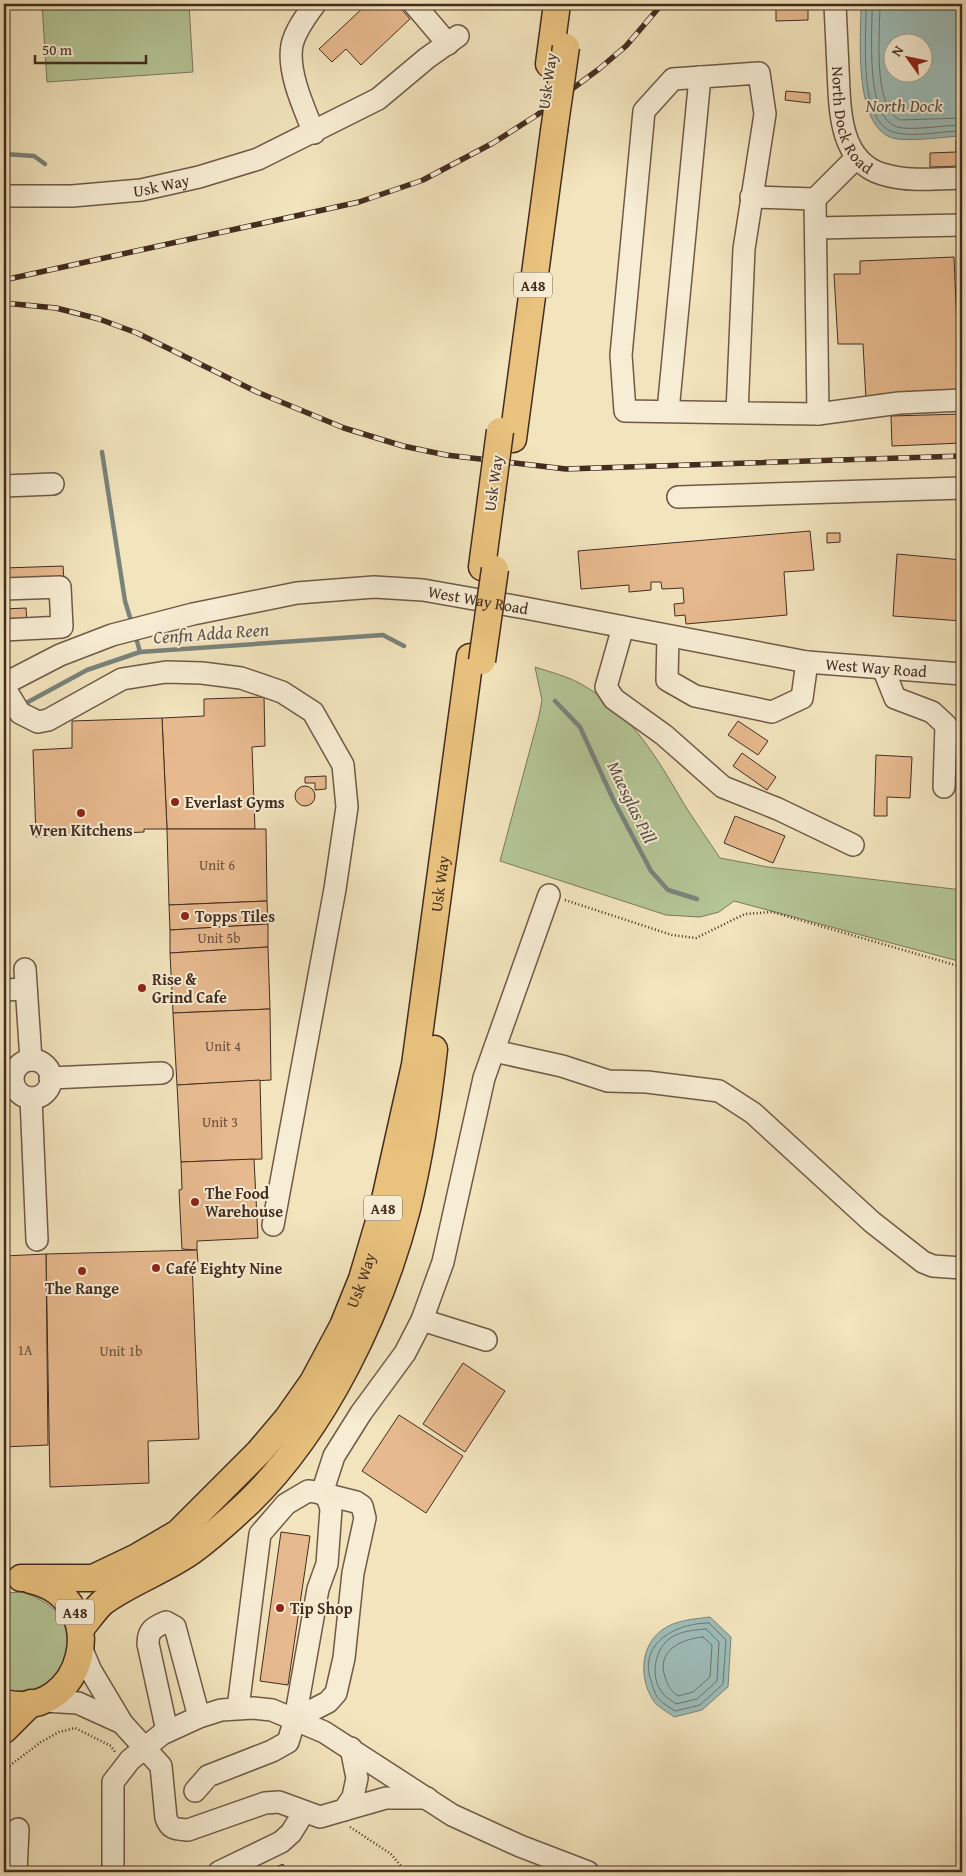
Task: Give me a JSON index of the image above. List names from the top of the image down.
{
  "streets": {
    "main road": ["Usk Way", "A48"],
    "street": ["North Dock Road", "West Way Road"]
  },
  "crossings": [
    ["Usk Way", "A48"]
  ],
  "water": ["North Dock", "Cenfn Adda Reen", "Maesglas Pill"],
  "places": [
    "Everlast Gyms",
    "Wren Kitchens",
    "Topps Tiles",
    "Rise & Grind Cafe",
    "The Food Warehouse",
    "Café Eighty Nine",
    "The Range",
    "Tip Shop"
  ],
  "house_numbers": [
    "Unit 6",
    "Unit 5b",
    "Unit 4",
    "Unit 3",
    "1A",
    "Unit 1b"
  ],
  "scale_bar": "50 m",
  "north": "top left"
}
